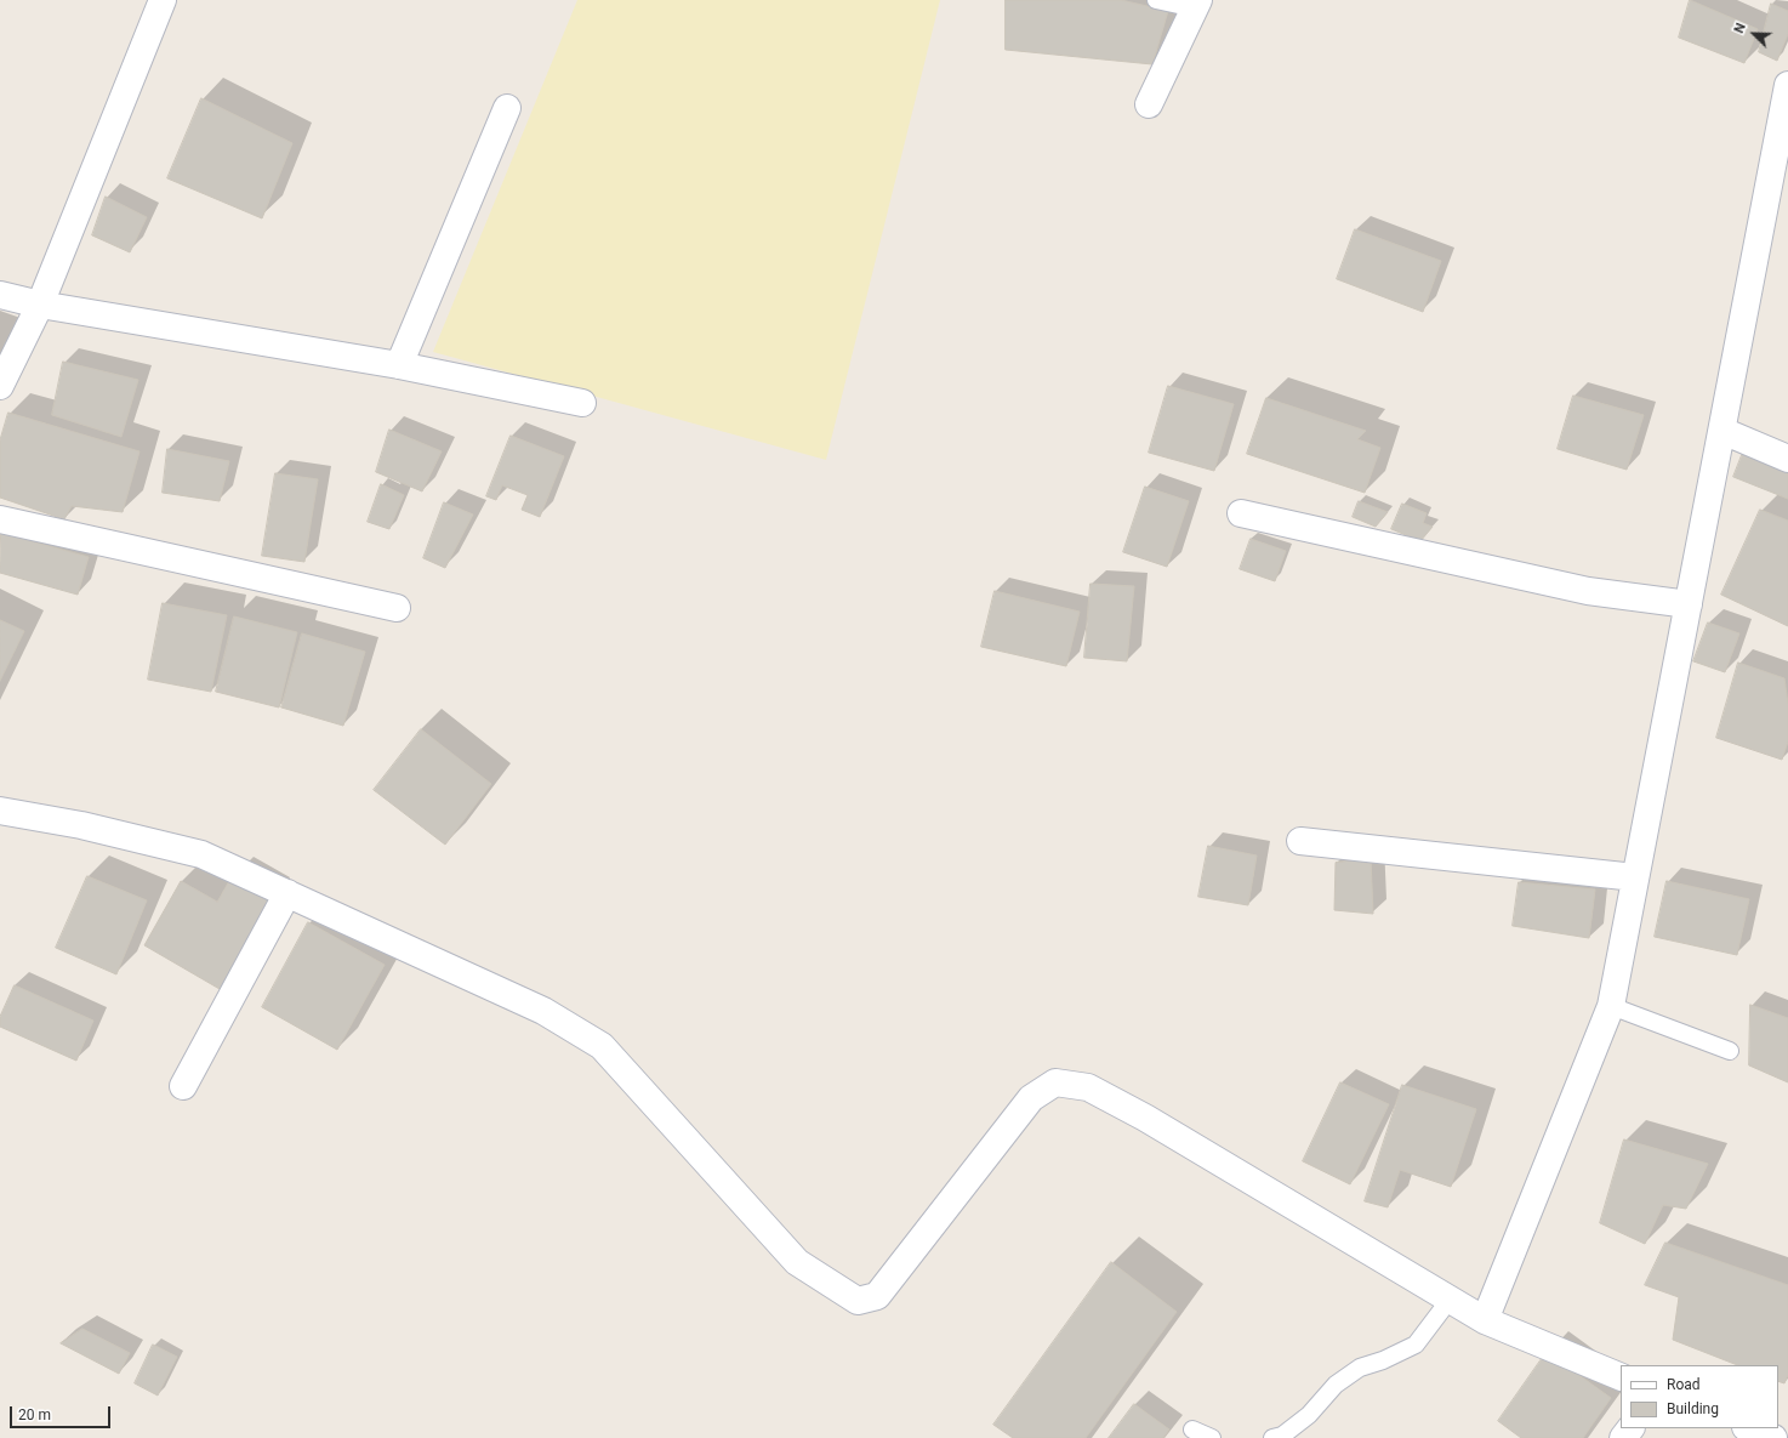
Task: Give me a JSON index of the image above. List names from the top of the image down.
{
  "legend": ["Road", "Building"],
  "scale_bar": "20 m",
  "north": "top left"
}
